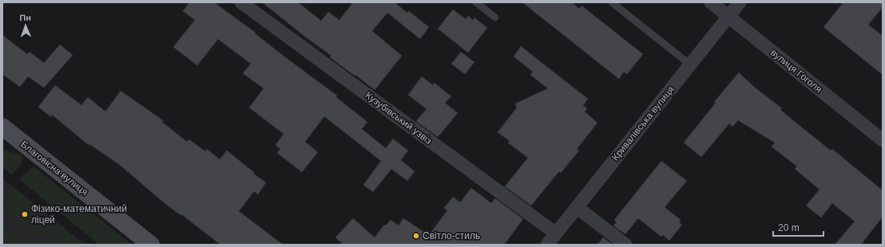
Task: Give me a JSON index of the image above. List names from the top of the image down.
{
  "streets": {
    "main road": ["Благовісна вулиця"],
    "street": ["вулиця Гоголя", "Кузубівський узвіз", "Кривалівська вулиця"]
  },
  "crossings": [
    ["вулиця Гоголя", "Кривалівська вулиця"],
    ["Кузубівський узвіз", "Кривалівська вулиця"]
  ],
  "places": ["Фізико-математичний ліцей", "Світло-стиль"],
  "scale_bar": "20 m",
  "north": "top"
}
